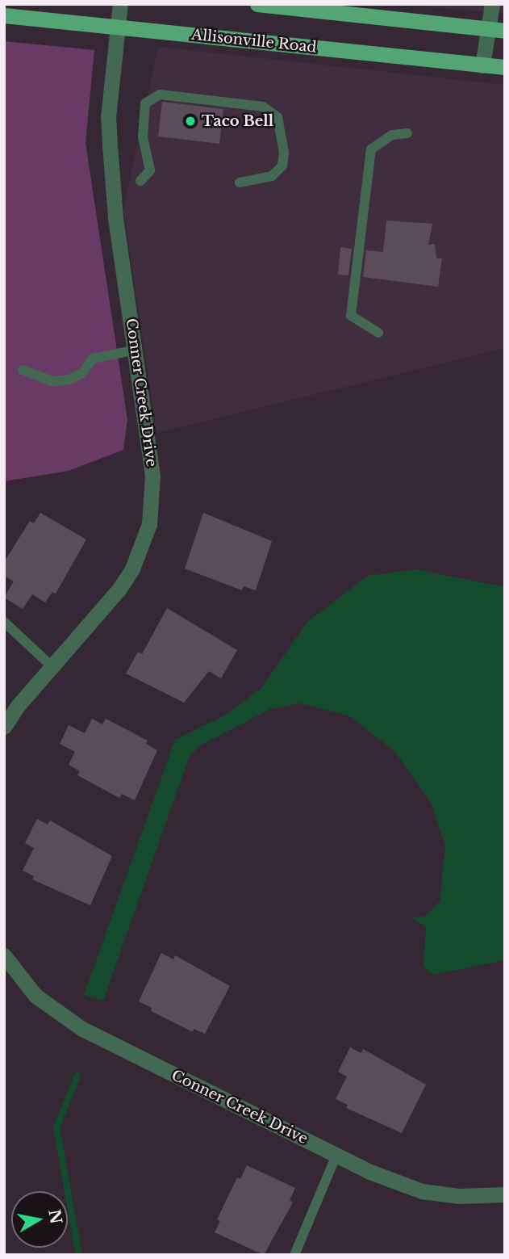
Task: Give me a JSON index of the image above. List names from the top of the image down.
{
  "streets": {
    "main road": ["Allisonville Road"],
    "street": ["Conner Creek Drive"]
  },
  "crossings": [
    ["Allisonville Road", "Conner Creek Drive"]
  ],
  "places": ["Taco Bell"],
  "north": "right"
}
